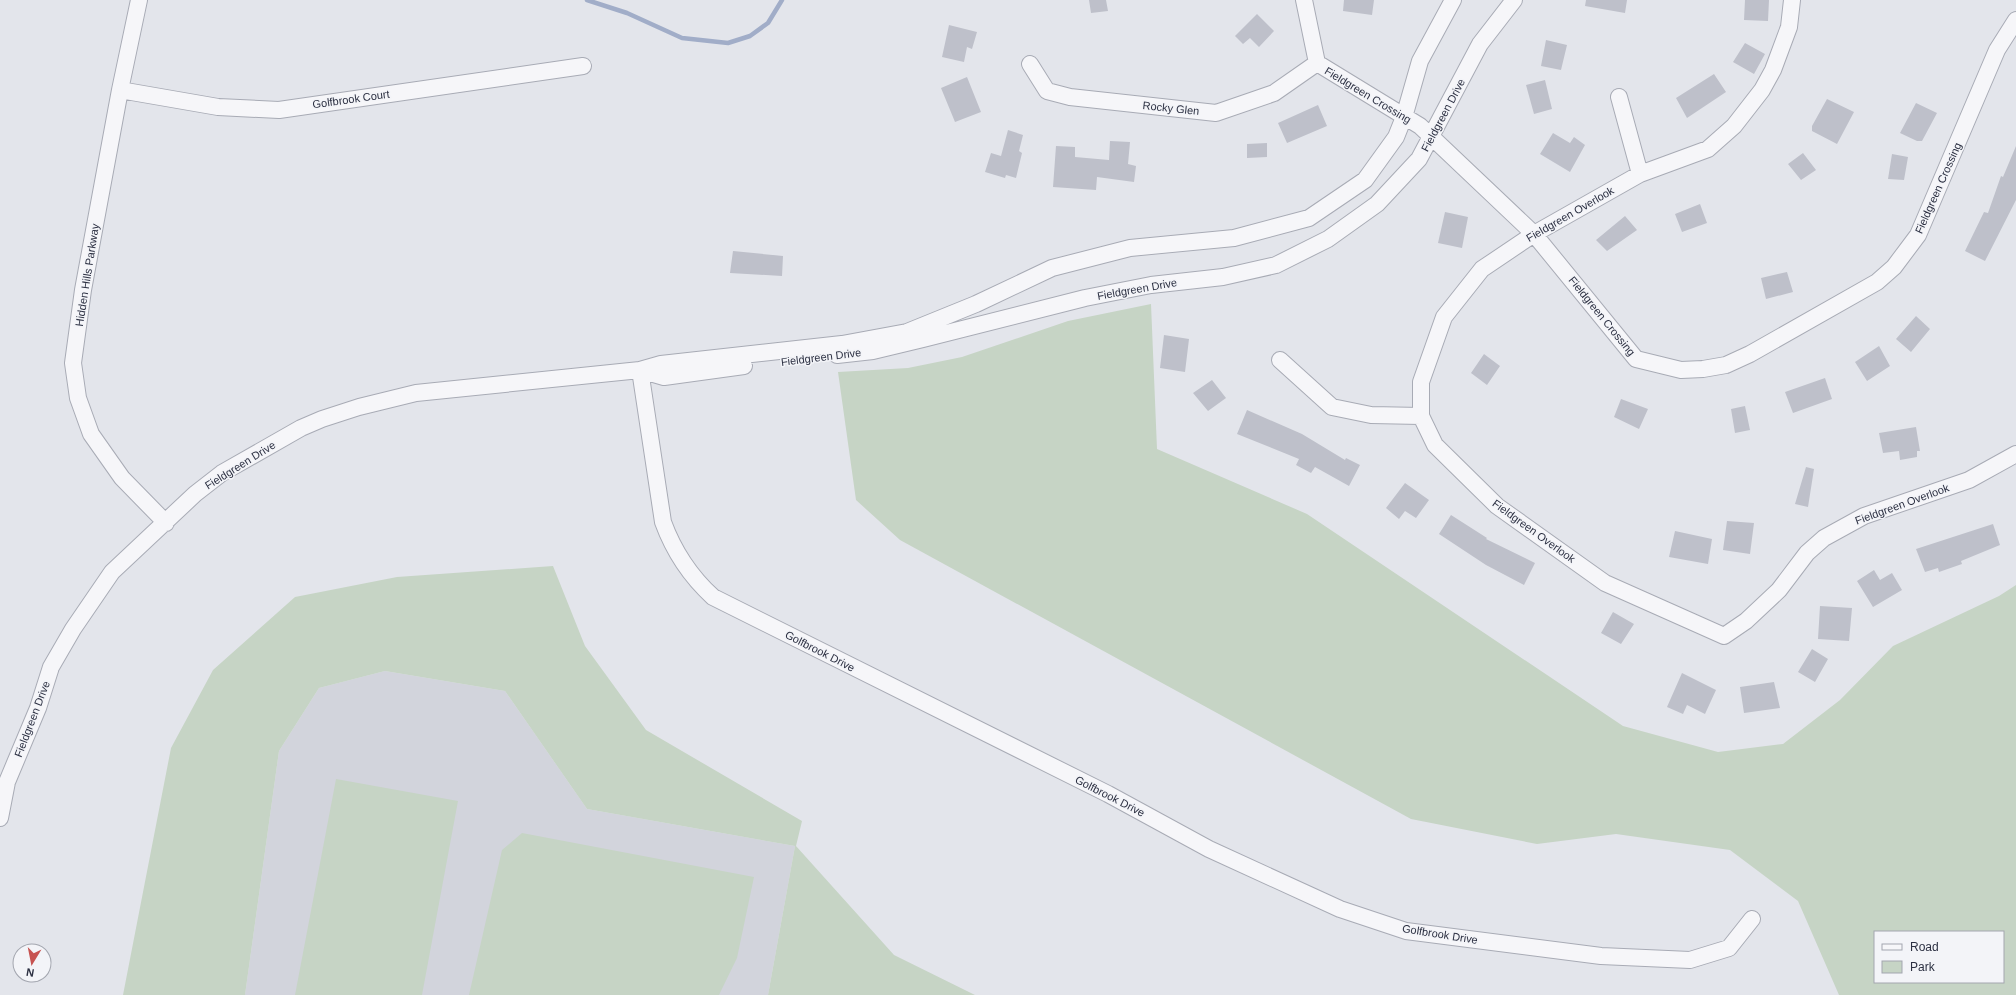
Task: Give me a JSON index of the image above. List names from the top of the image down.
{
  "streets": {
    "street": [
      "Fieldgreen Crossing",
      "Golfbrook Court",
      "Rocky Glen",
      "Fieldgreen Drive",
      "Fieldgreen Overlook",
      "Hidden Hills Parkway",
      "Golfbrook Drive"
    ]
  },
  "crossings": [
    ["Fieldgreen Crossing", "Rocky Glen"],
    ["Fieldgreen Crossing", "Fieldgreen Drive"],
    ["Fieldgreen Crossing", "Fieldgreen Overlook"],
    ["Golfbrook Court", "Hidden Hills Parkway"],
    ["Fieldgreen Drive", "Hidden Hills Parkway"],
    ["Fieldgreen Drive", "Golfbrook Drive"]
  ],
  "legend": ["Road", "Park"],
  "north": "bottom"
}
